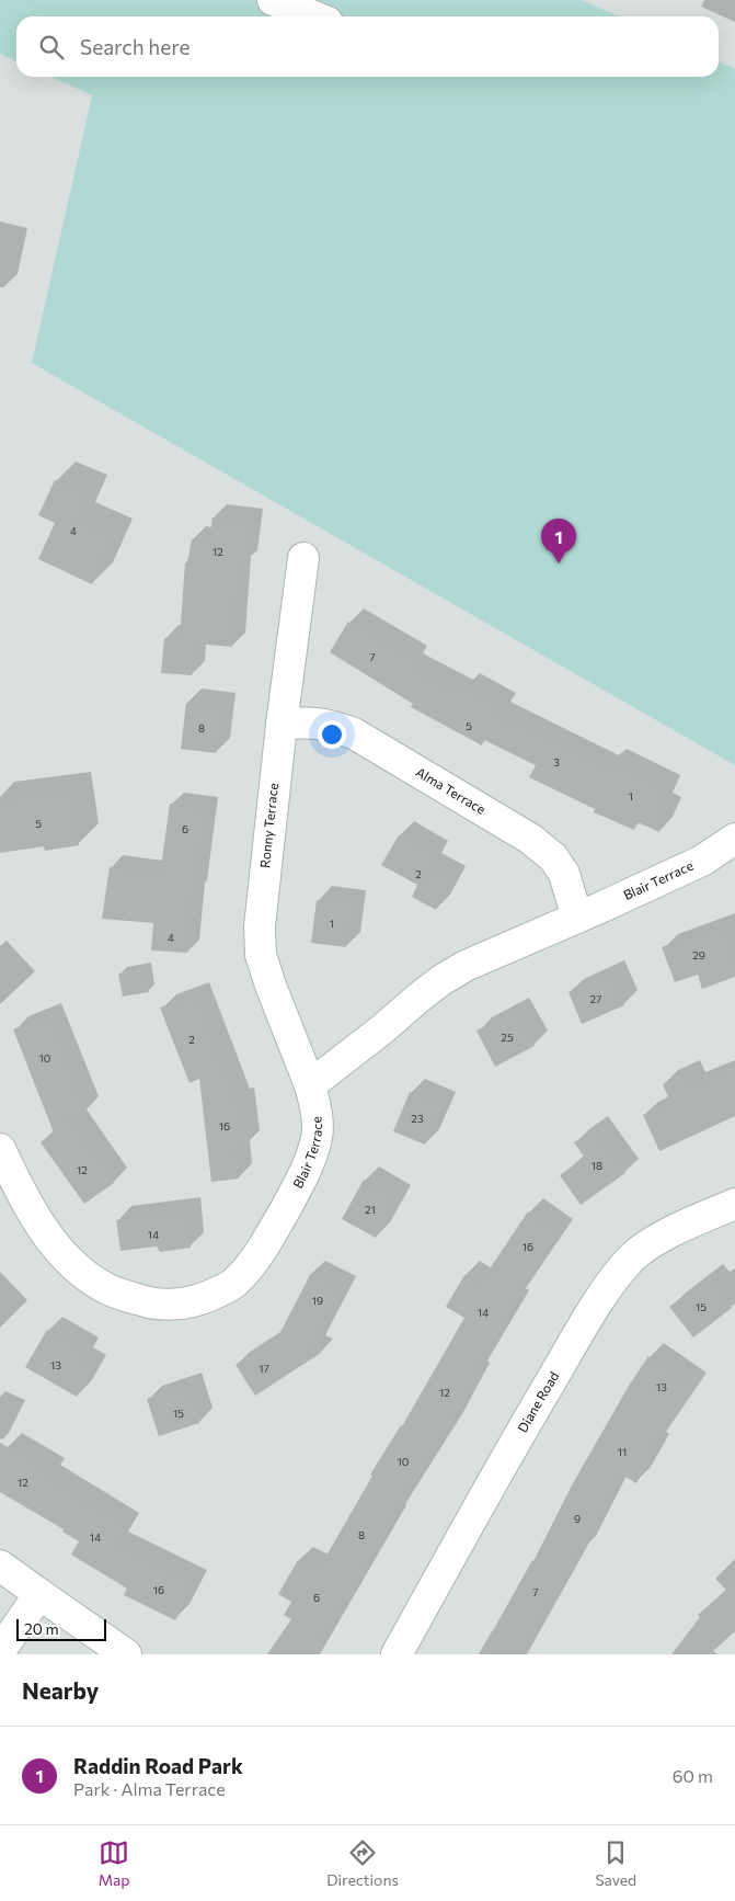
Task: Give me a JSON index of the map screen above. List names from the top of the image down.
{
  "streets": {
    "street": [
      "Alma Terrace",
      "Ronny Terrace",
      "Blair Terrace",
      "Diane Road"
    ]
  },
  "crossings": [
    ["Alma Terrace", "Ronny Terrace"],
    ["Alma Terrace", "Blair Terrace"],
    ["Ronny Terrace", "Blair Terrace"]
  ],
  "house_numbers": [
    "4",
    "12",
    "7",
    "5",
    "8",
    "3",
    "1",
    "5",
    "6",
    "2",
    "1",
    "4",
    "29",
    "27",
    "25",
    "2",
    "10",
    "23",
    "16",
    "18",
    "12",
    "21",
    "14",
    "16",
    "19",
    "15",
    "14",
    "13",
    "17",
    "13",
    "12",
    "15",
    "11",
    "10",
    "12",
    "9",
    "8",
    "14",
    "16",
    "7",
    "6"
  ],
  "scale_bar": "20 m",
  "page": {
    "search": "Search here",
    "pins": "1",
    "scale": "20 m",
    "heading": "Nearby",
    "list": [
      {
        "mark": "1",
        "name": "Raddin Road Park",
        "note": "Park · Alma Terrace",
        "value": "60 m"
      }
    ],
    "nav": ["Map", "Directions", "Saved"]
  }
}
